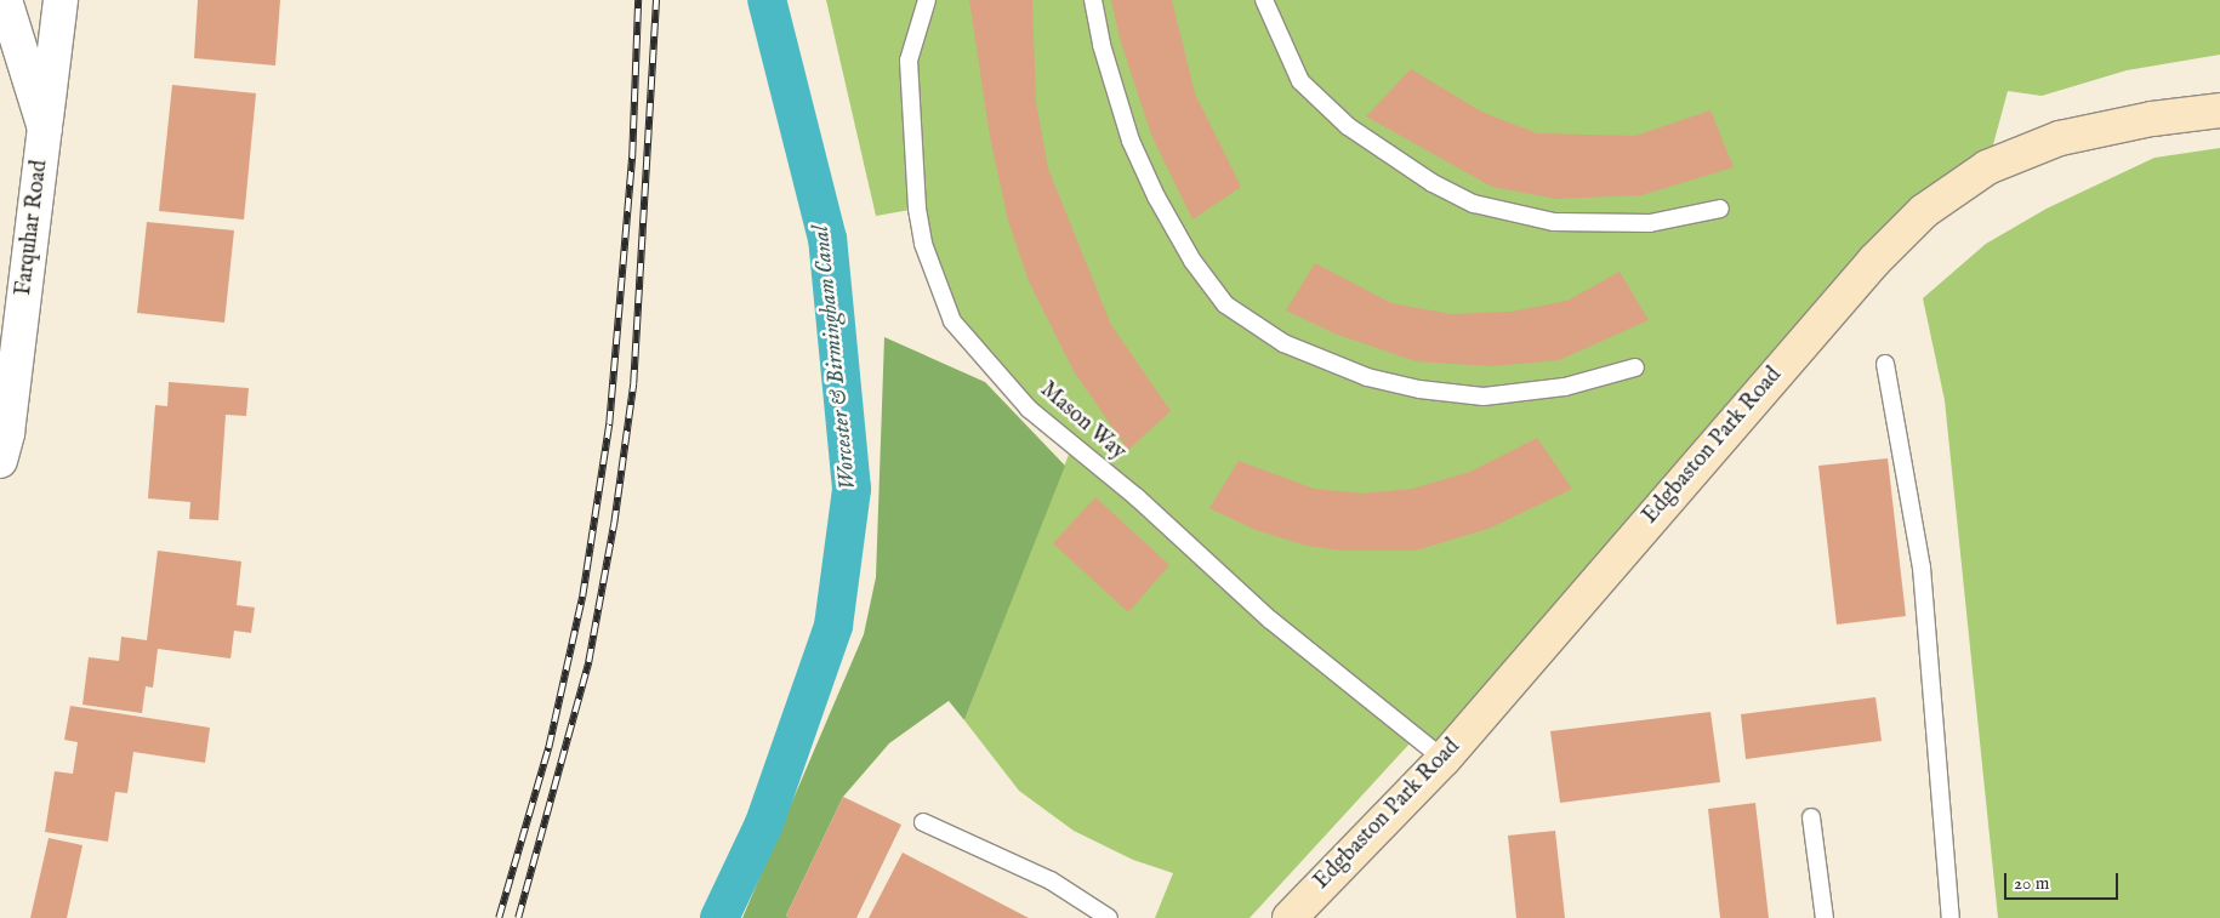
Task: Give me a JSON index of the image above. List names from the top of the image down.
{
  "streets": {
    "street": ["Farquhar Road", "Edgbaston Park Road"],
    "lane": ["Mason Way"]
  },
  "crossings": [
    ["Mason Way", "Edgbaston Park Road"]
  ],
  "water": ["Worcester & Birmingham Canal"],
  "scale_bar": "20 m"
}
